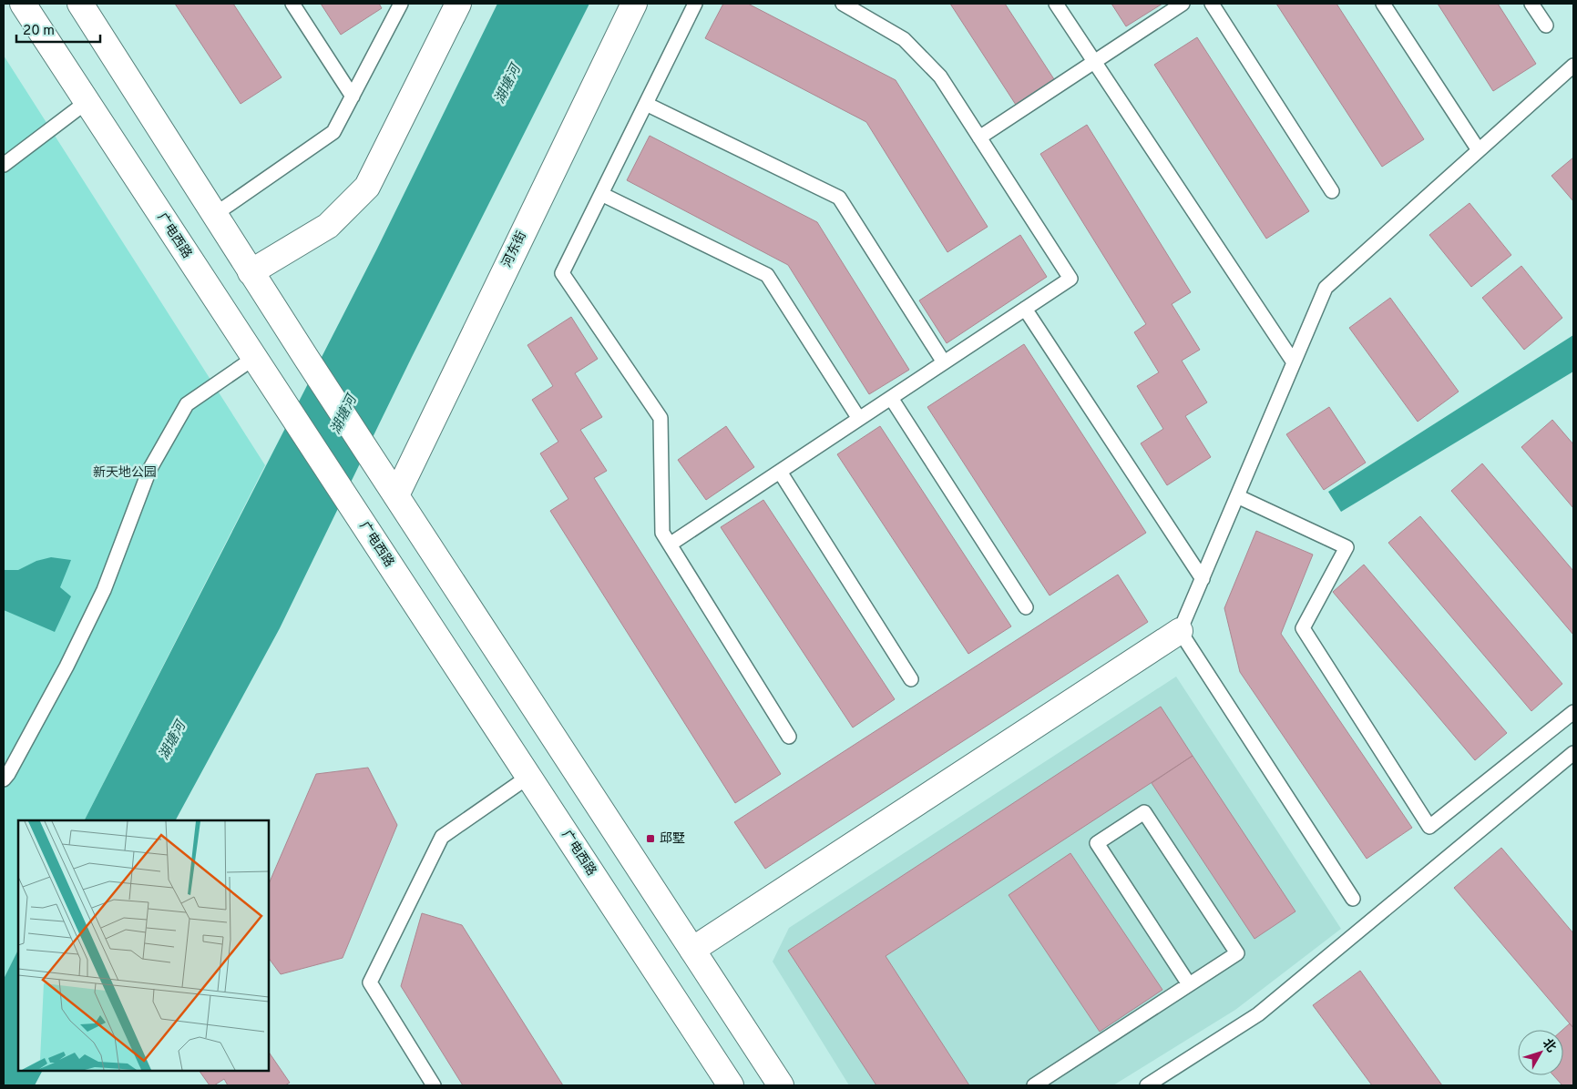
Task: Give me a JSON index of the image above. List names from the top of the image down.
{
  "streets": {
    "main road": ["广电西路", "河东街"]
  },
  "water": ["湖塘河"],
  "parks": ["新天地公园"],
  "places": {
    "transit": ["邱墅"]
  },
  "scale_bar": "20 m",
  "north": "top right"
}
